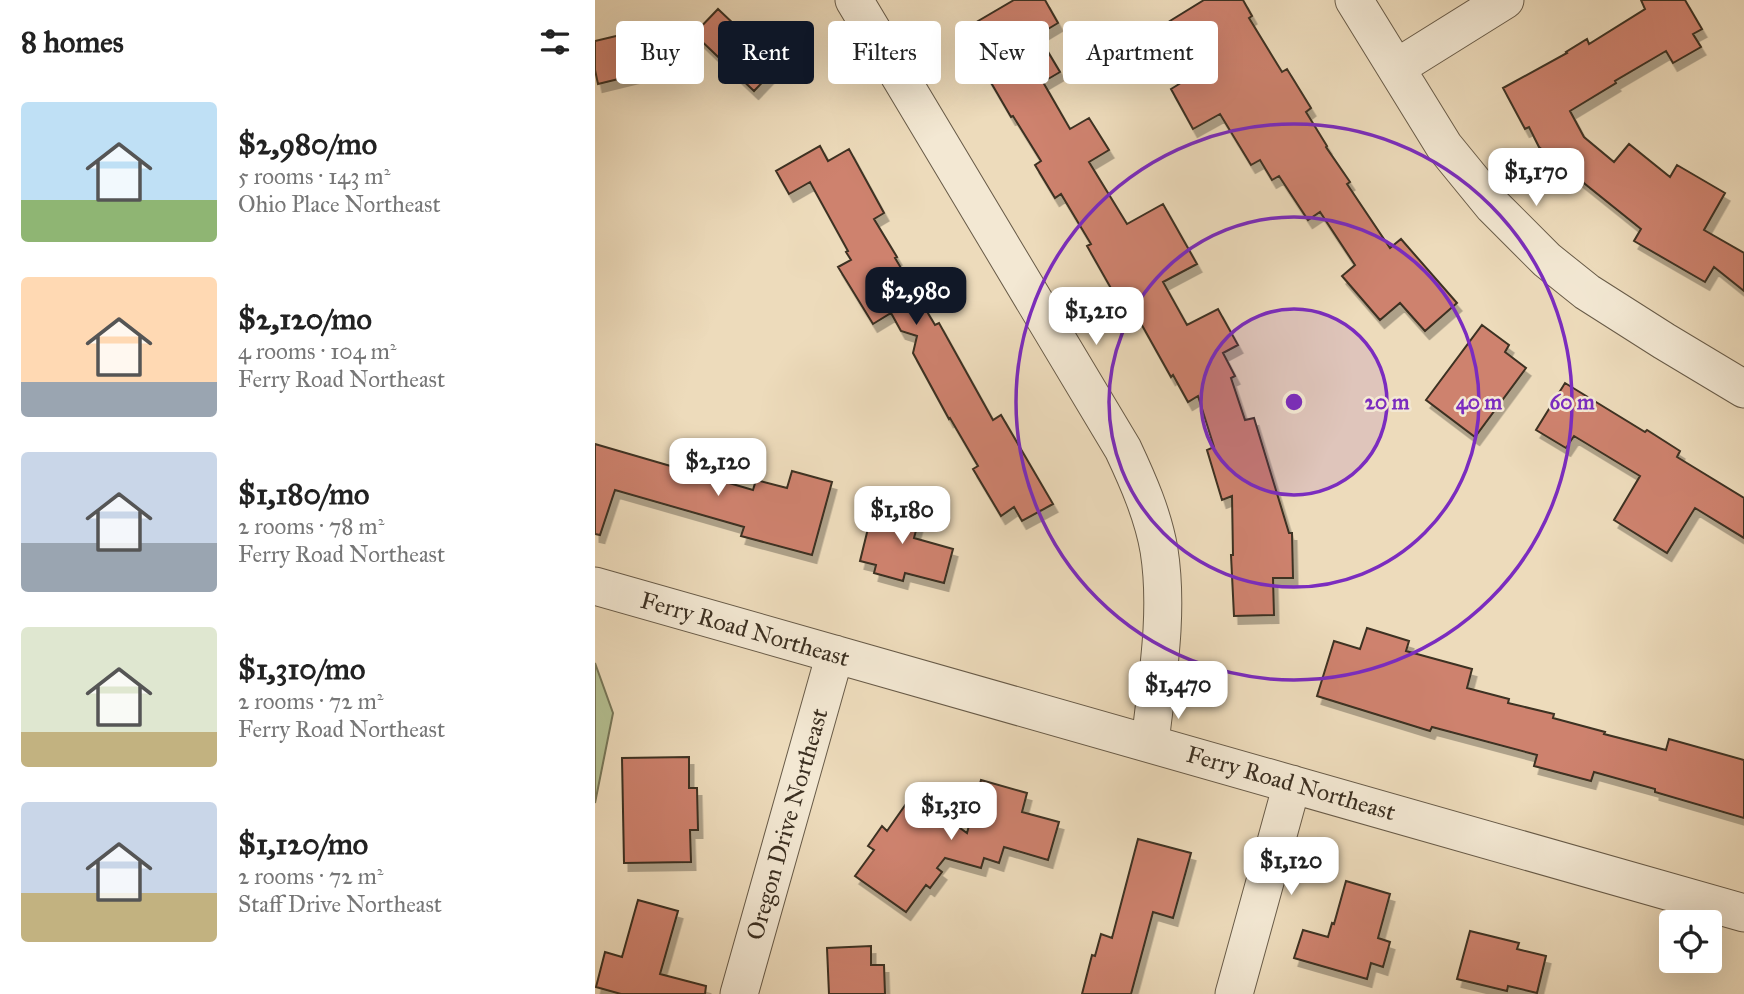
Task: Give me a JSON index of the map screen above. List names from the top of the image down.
{
  "streets": {
    "street": ["Ferry Road Northeast", "Oregon Drive Northeast"]
  },
  "crossings": [
    ["Ferry Road Northeast", "Oregon Drive Northeast"]
  ],
  "page": {
    "heading": "8 homes",
    "chip": [
      "Buy",
      "Rent",
      "Filters",
      "New",
      "Apartment"
    ],
    "list": [
      {
        "name": "$2,980/mo",
        "note": "5 rooms · 143 m² · Ohio Place Northeast"
      },
      {
        "name": "$2,120/mo",
        "note": "4 rooms · 104 m² · Ferry Road Northeast"
      },
      {
        "name": "$1,180/mo",
        "note": "2 rooms · 78 m² · Ferry Road Northeast"
      },
      {
        "name": "$1,310/mo",
        "note": "2 rooms · 72 m² · Ferry Road Northeast"
      },
      {
        "name": "$1,120/mo",
        "note": "2 rooms · 72 m² · Staff Drive Northeast"
      }
    ],
    "price": [
      "$1,170",
      "$2,980",
      "$1,210",
      "$2,120",
      "$1,180",
      "$1,470",
      "$1,310",
      "$1,120"
    ]
  },
  "rings": ["20 m", "40 m", "60 m"]
}
